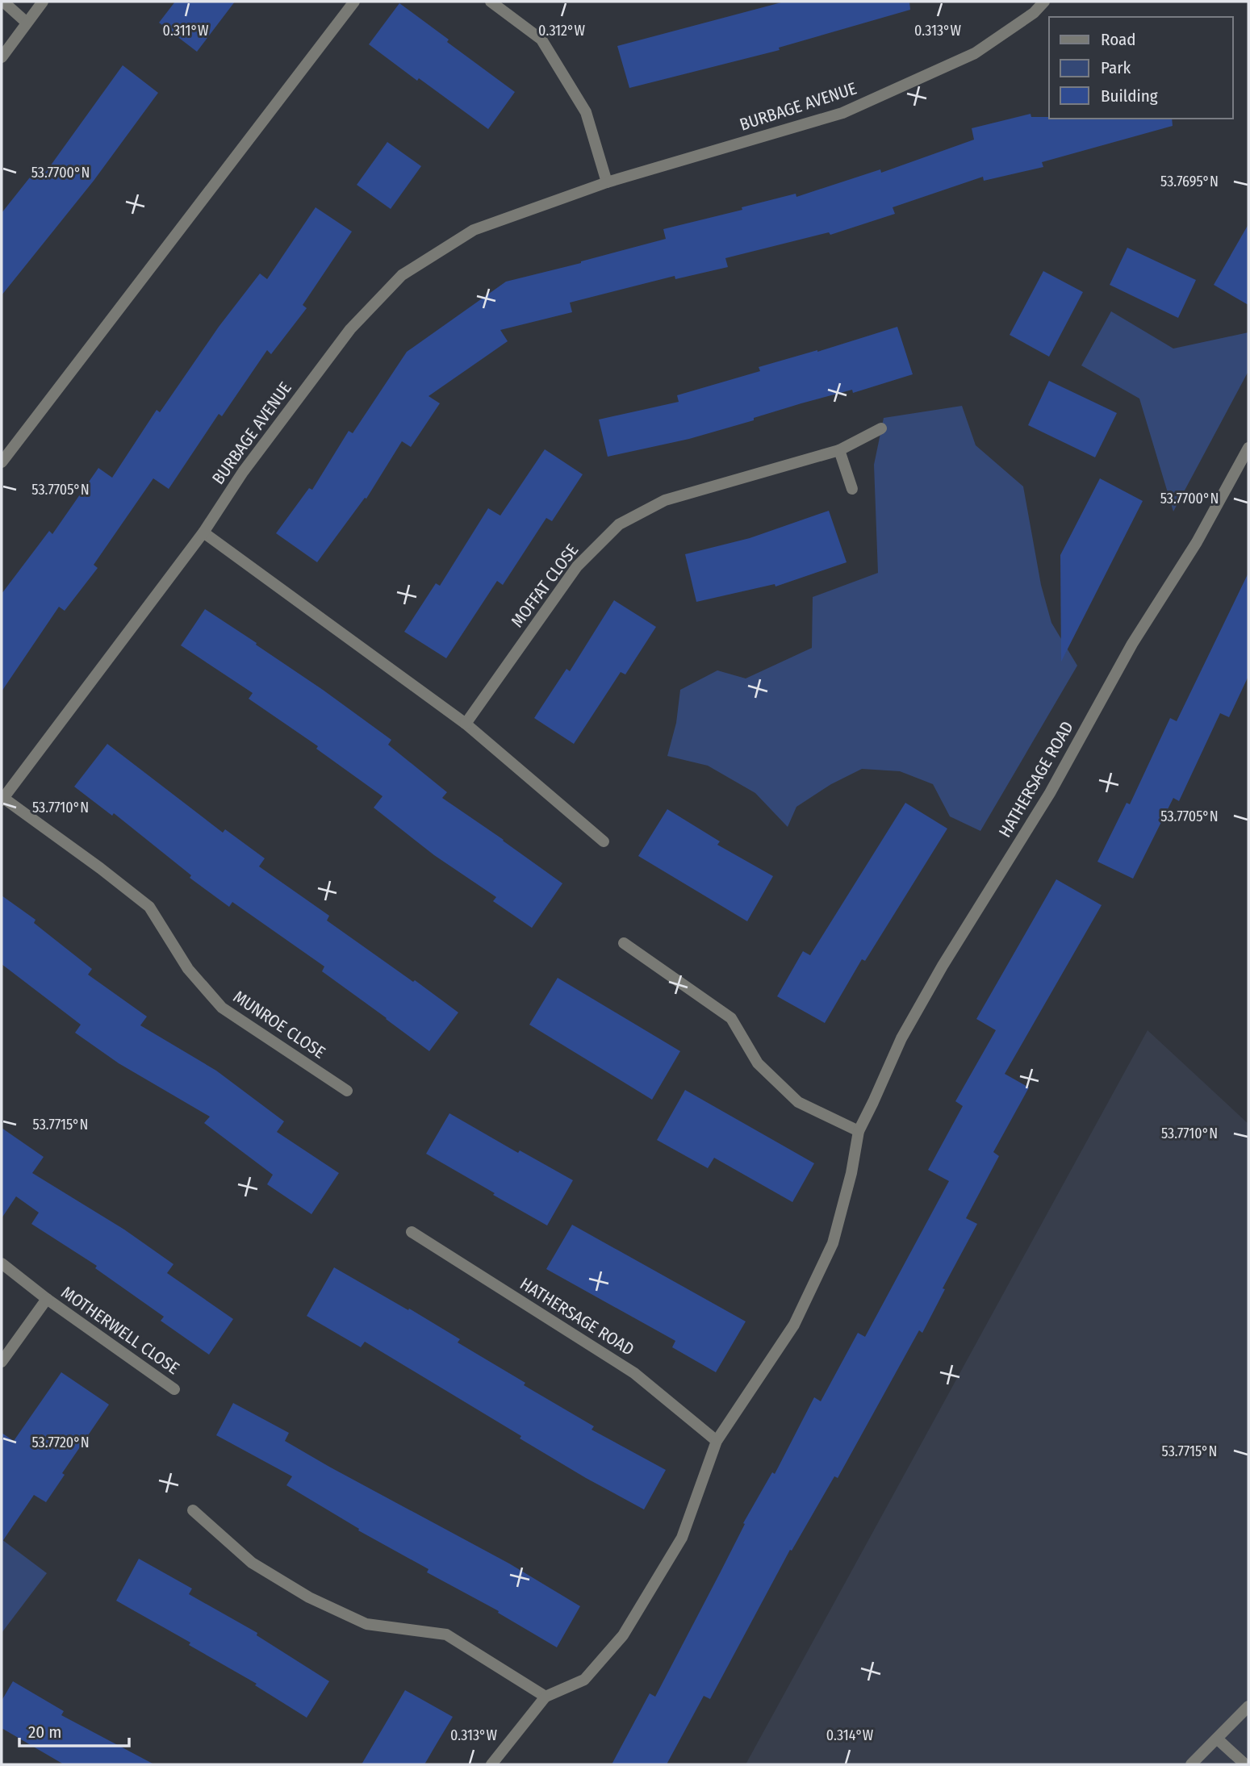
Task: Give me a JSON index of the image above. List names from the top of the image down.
{
  "streets": {
    "street": [
      "BURBAGE AVENUE",
      "MOFFAT CLOSE",
      "HATHERSAGE ROAD",
      "MUNROE CLOSE",
      "MOTHERWELL CLOSE"
    ]
  },
  "crossings": [
    ["BURBAGE AVENUE", "MUNROE CLOSE"]
  ],
  "legend": ["Road", "Park", "Building"],
  "scale_bar": "20 m",
  "coordinates": [
    "0.311°W",
    "0.312°W",
    "0.313°W",
    "53.7700°N",
    "53.7695°N",
    "53.7705°N",
    "53.7710°N",
    "53.7715°N",
    "53.7720°N",
    "0.314°W"
  ]
}
